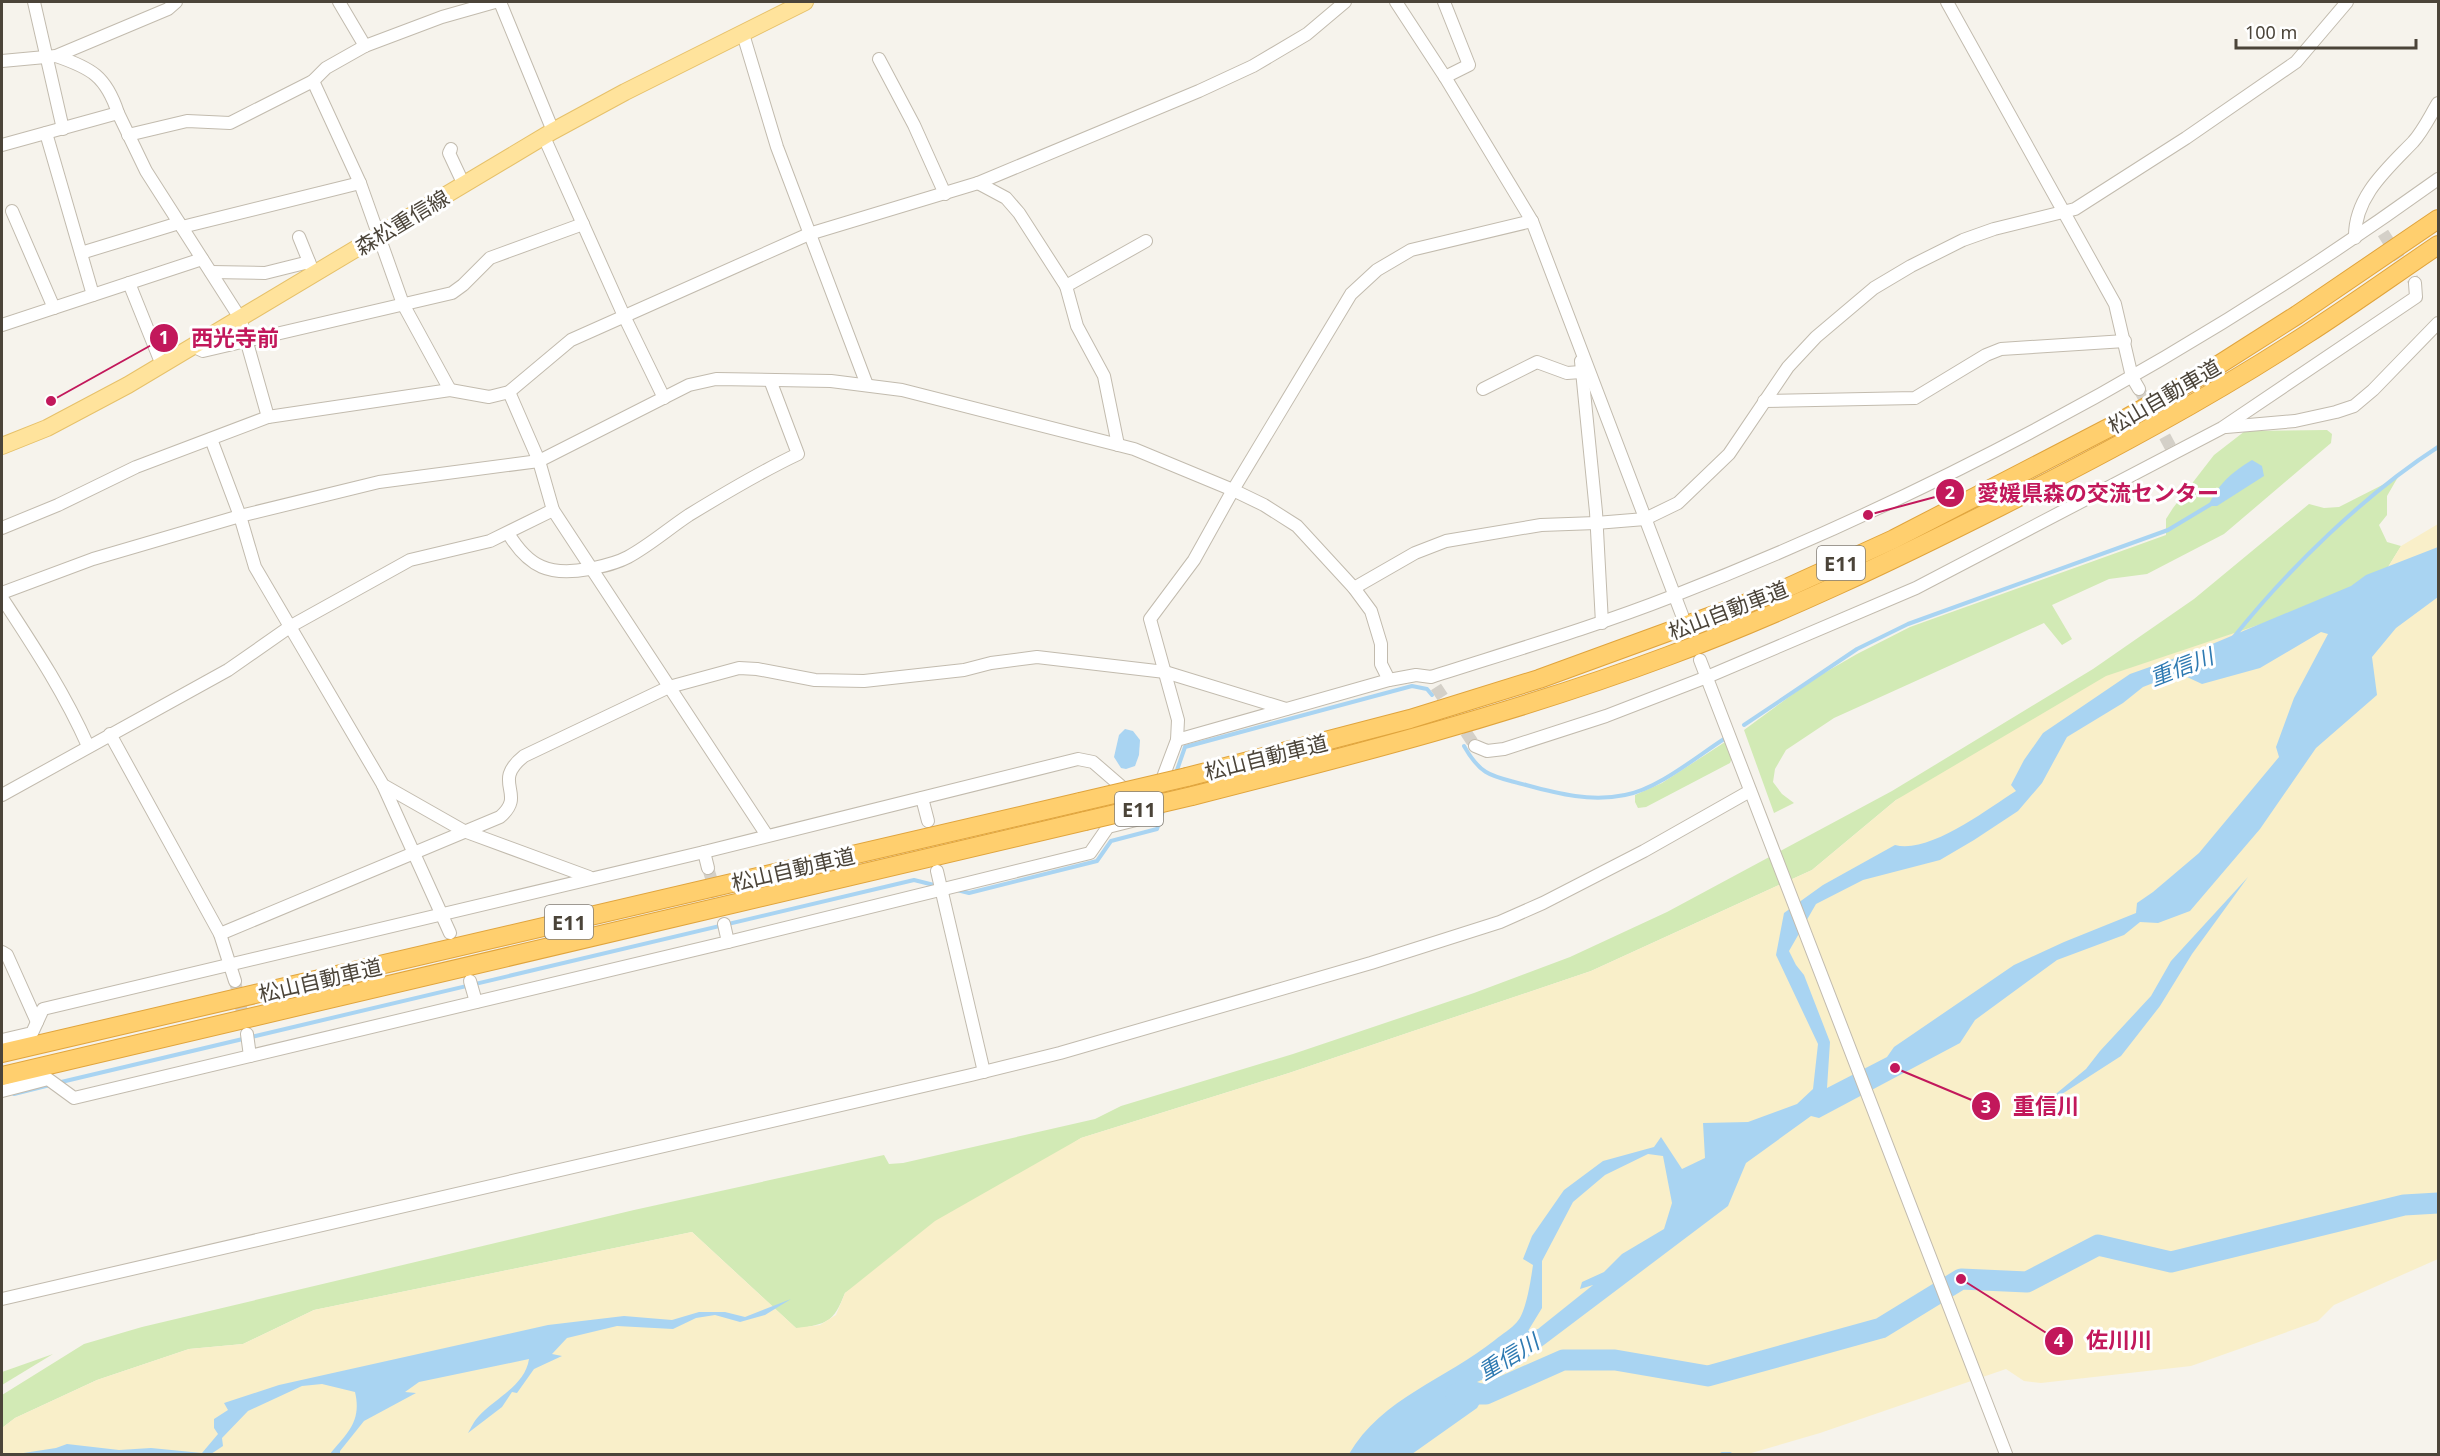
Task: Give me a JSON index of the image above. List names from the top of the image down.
{
  "streets": {
    "highway": ["松山自動車道", "E11"],
    "main road": ["森松重信線"]
  },
  "water": ["重信川"],
  "places": [
    "西光寺前",
    "愛媛県森の交流センター",
    "重信川",
    "佐川川"
  ],
  "scale_bar": "100 m"
}
